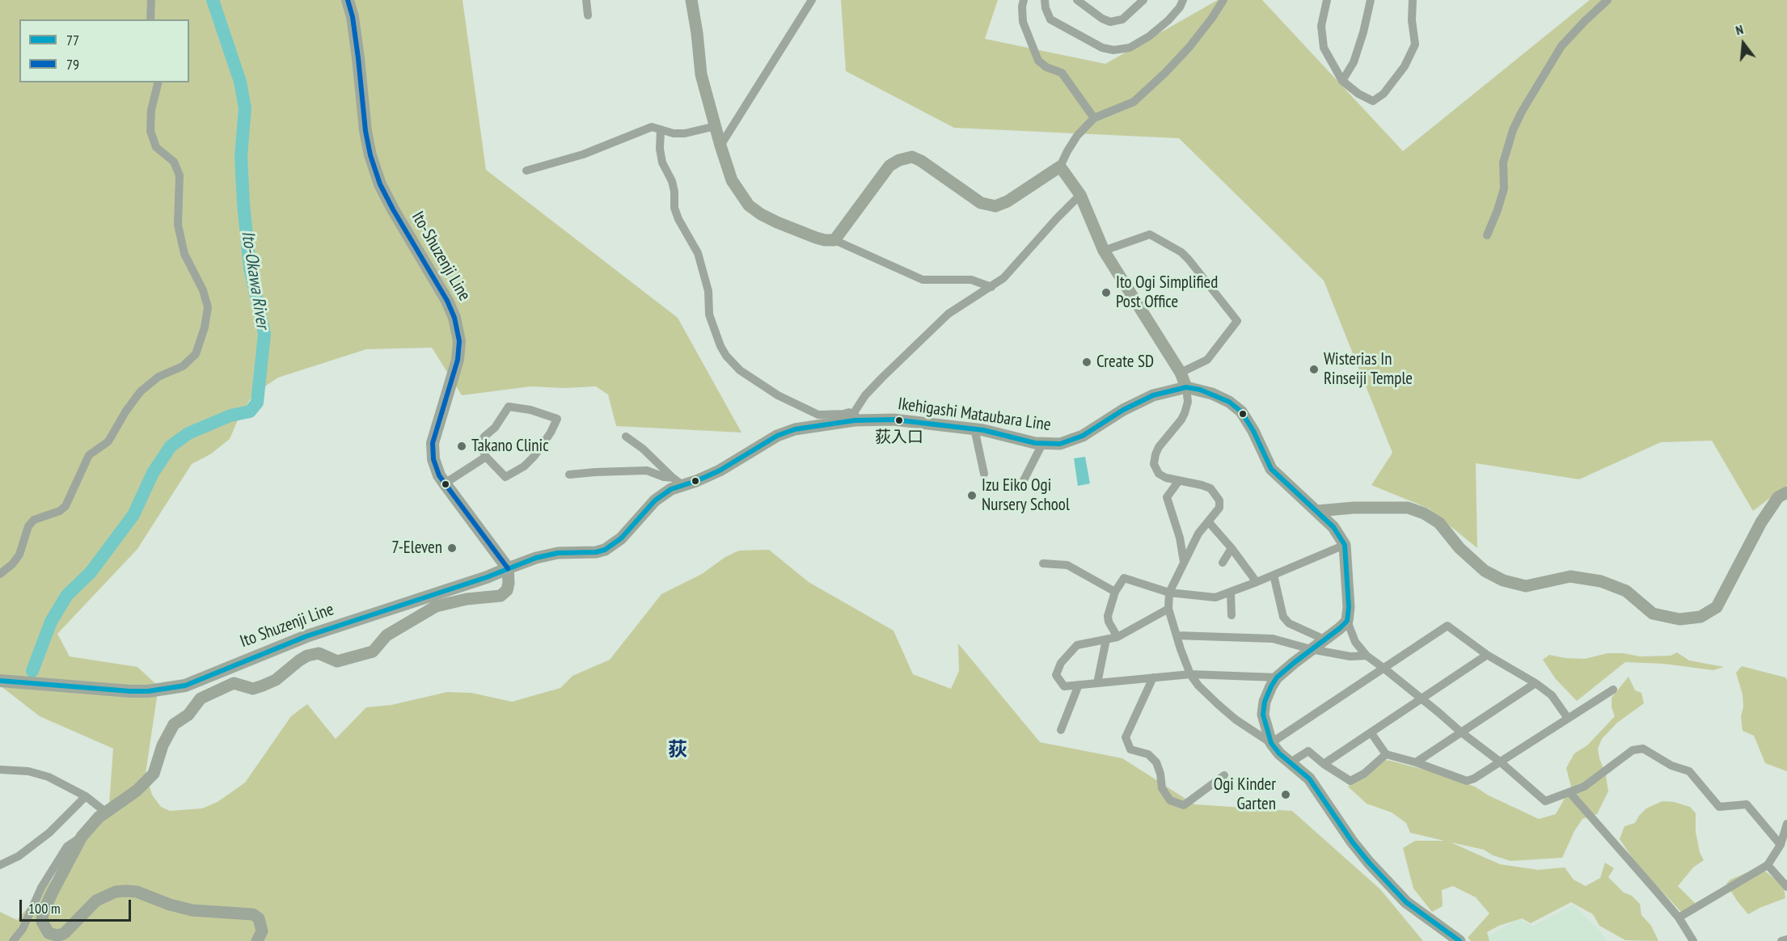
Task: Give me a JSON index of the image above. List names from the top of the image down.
{
  "streets": {
    "main road": ["Ito-Shuzenji Line", "Ito Shuzenji Line"],
    "street": ["Ikehigashi Mataubara Line"]
  },
  "crossings": [
    ["Ito-Shuzenji Line", "Ikehigashi Mataubara Line"],
    ["Ito-Shuzenji Line", "Ito Shuzenji Line"],
    ["Ikehigashi Mataubara Line", "Ito Shuzenji Line"]
  ],
  "districts": ["荻"],
  "water": ["Ito-Okawa River"],
  "places": [
    "Ito Ogi Simplified Post Office",
    "Create SD",
    "Wisterias In Rinseiji Temple",
    "荻入口",
    "Takano Clinic",
    "Izu Eiko Ogi Nursery School",
    "7-Eleven",
    "Ogi Kinder Garten"
  ],
  "lines": ["transit line 79", "transit line 77"],
  "legend": ["77", "79"],
  "scale_bar": "100 m",
  "north": "top"
}
